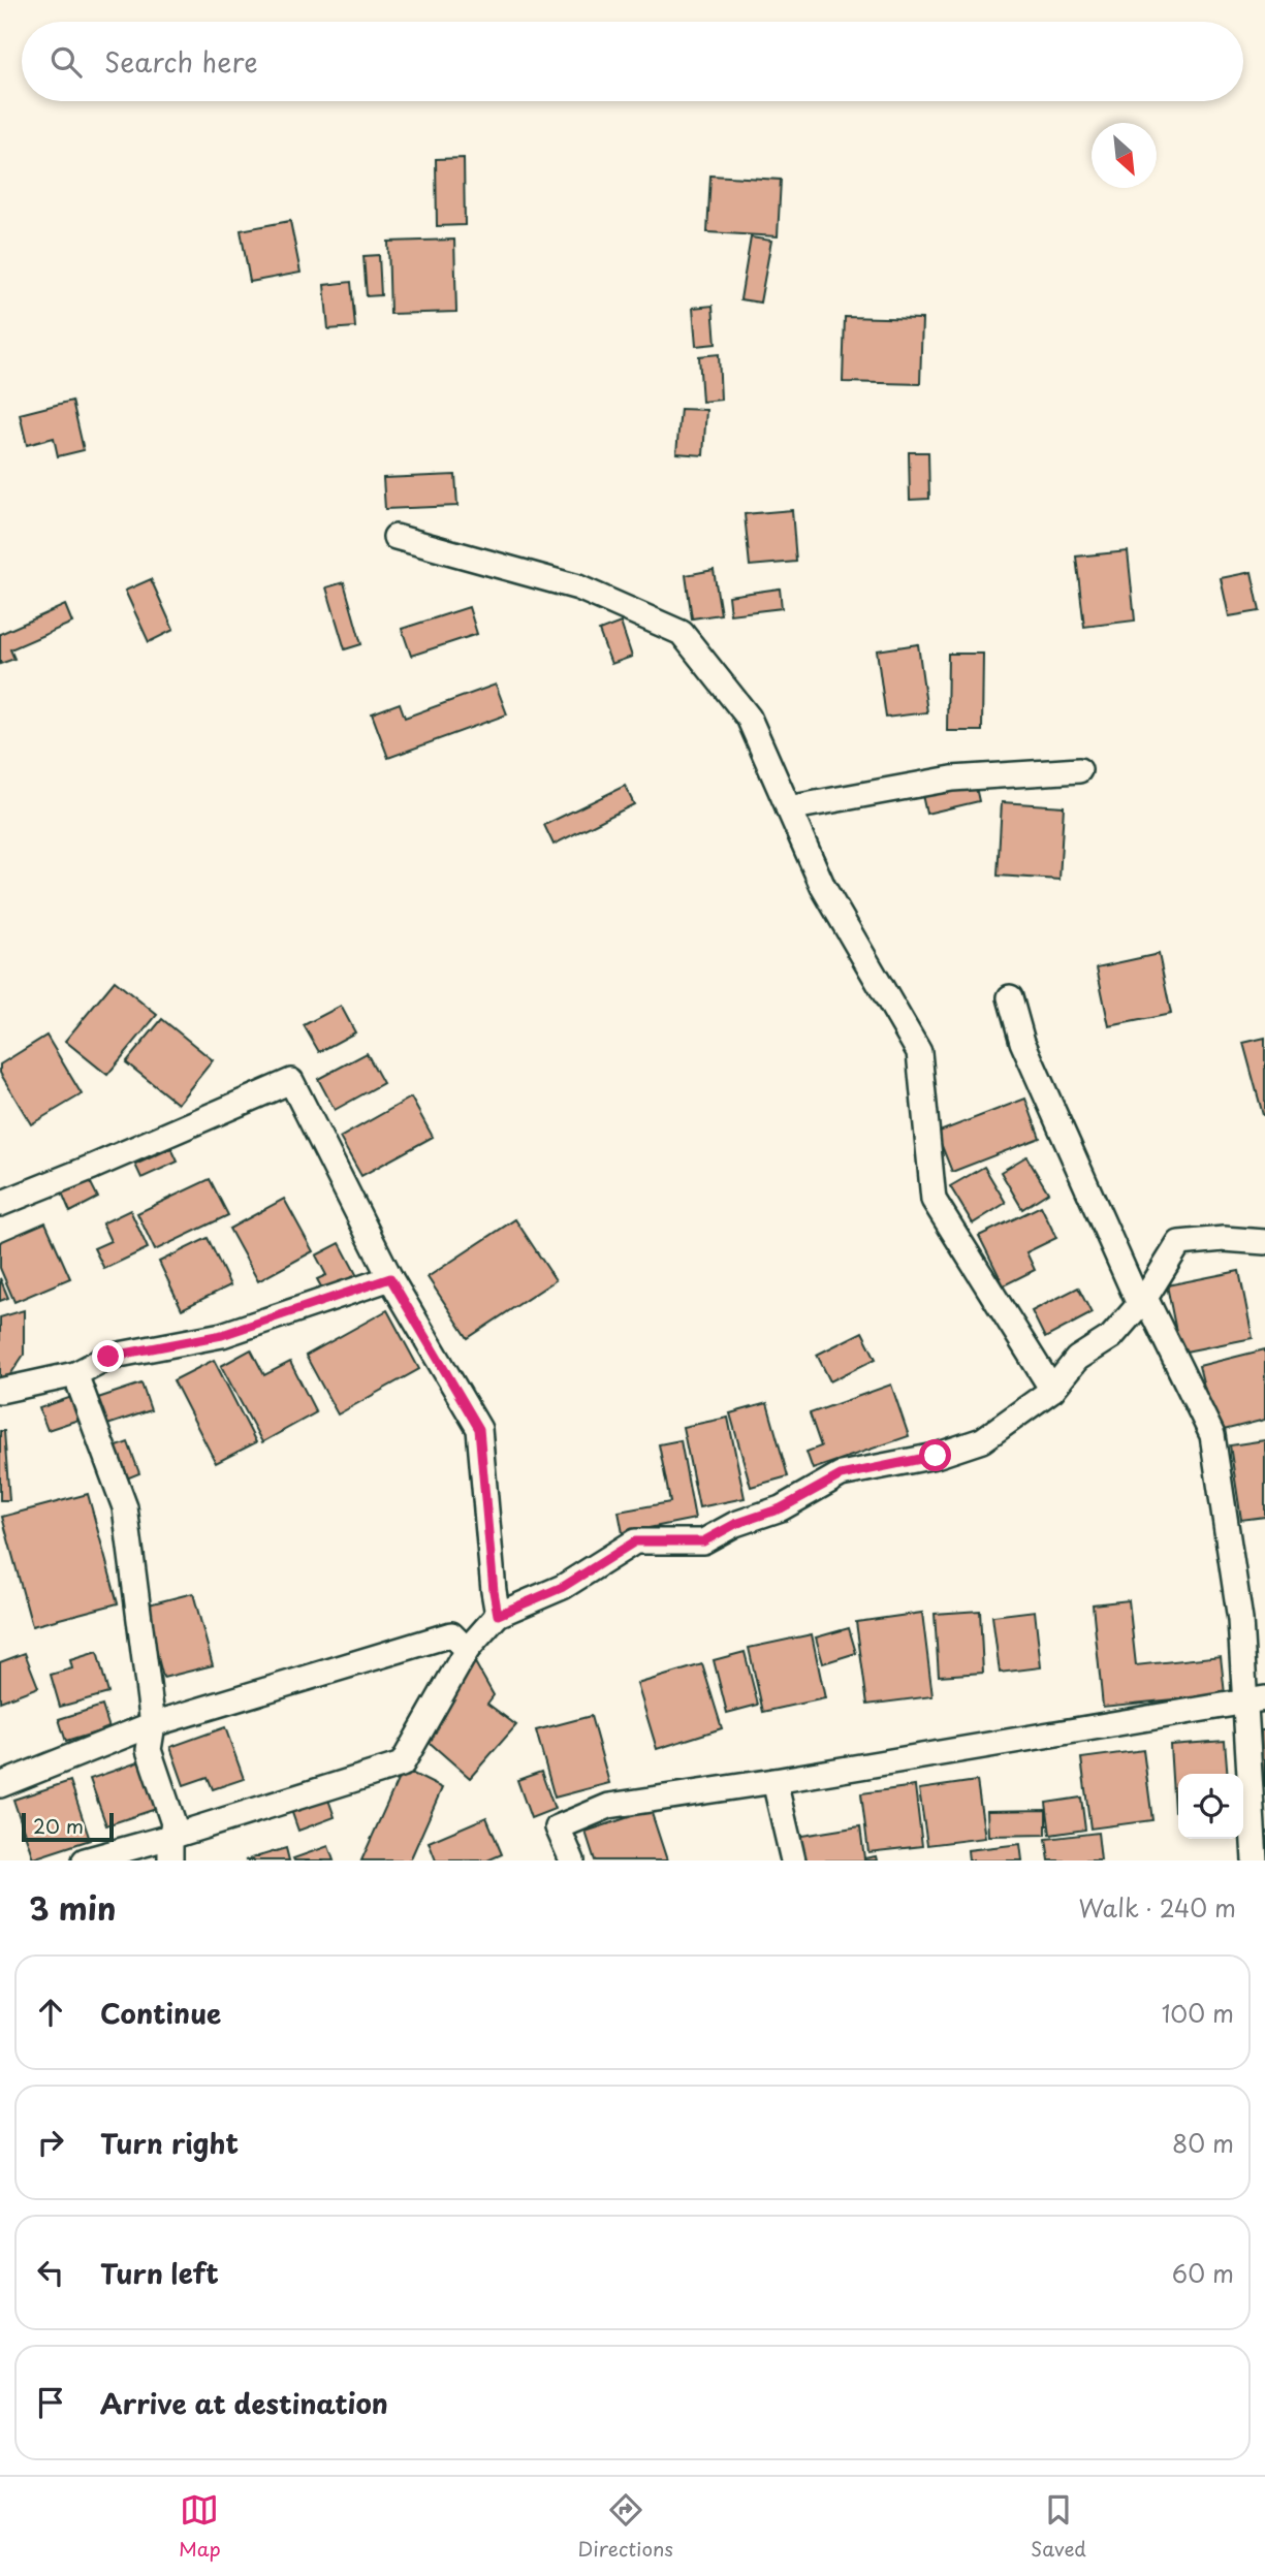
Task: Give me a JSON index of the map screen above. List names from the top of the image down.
{
  "scale_bar": "20 m",
  "north": "bottom right",
  "page": {
    "search": "Search here",
    "scale": "20 m",
    "heading": ["3 min", "Walk · 240 m"],
    "list": [
      ["Continue", "100 m"],
      ["Turn right", "80 m"],
      ["Turn left", "60 m"],
      "Arrive at destination"
    ],
    "nav": ["Map", "Directions", "Saved"]
  }
}
